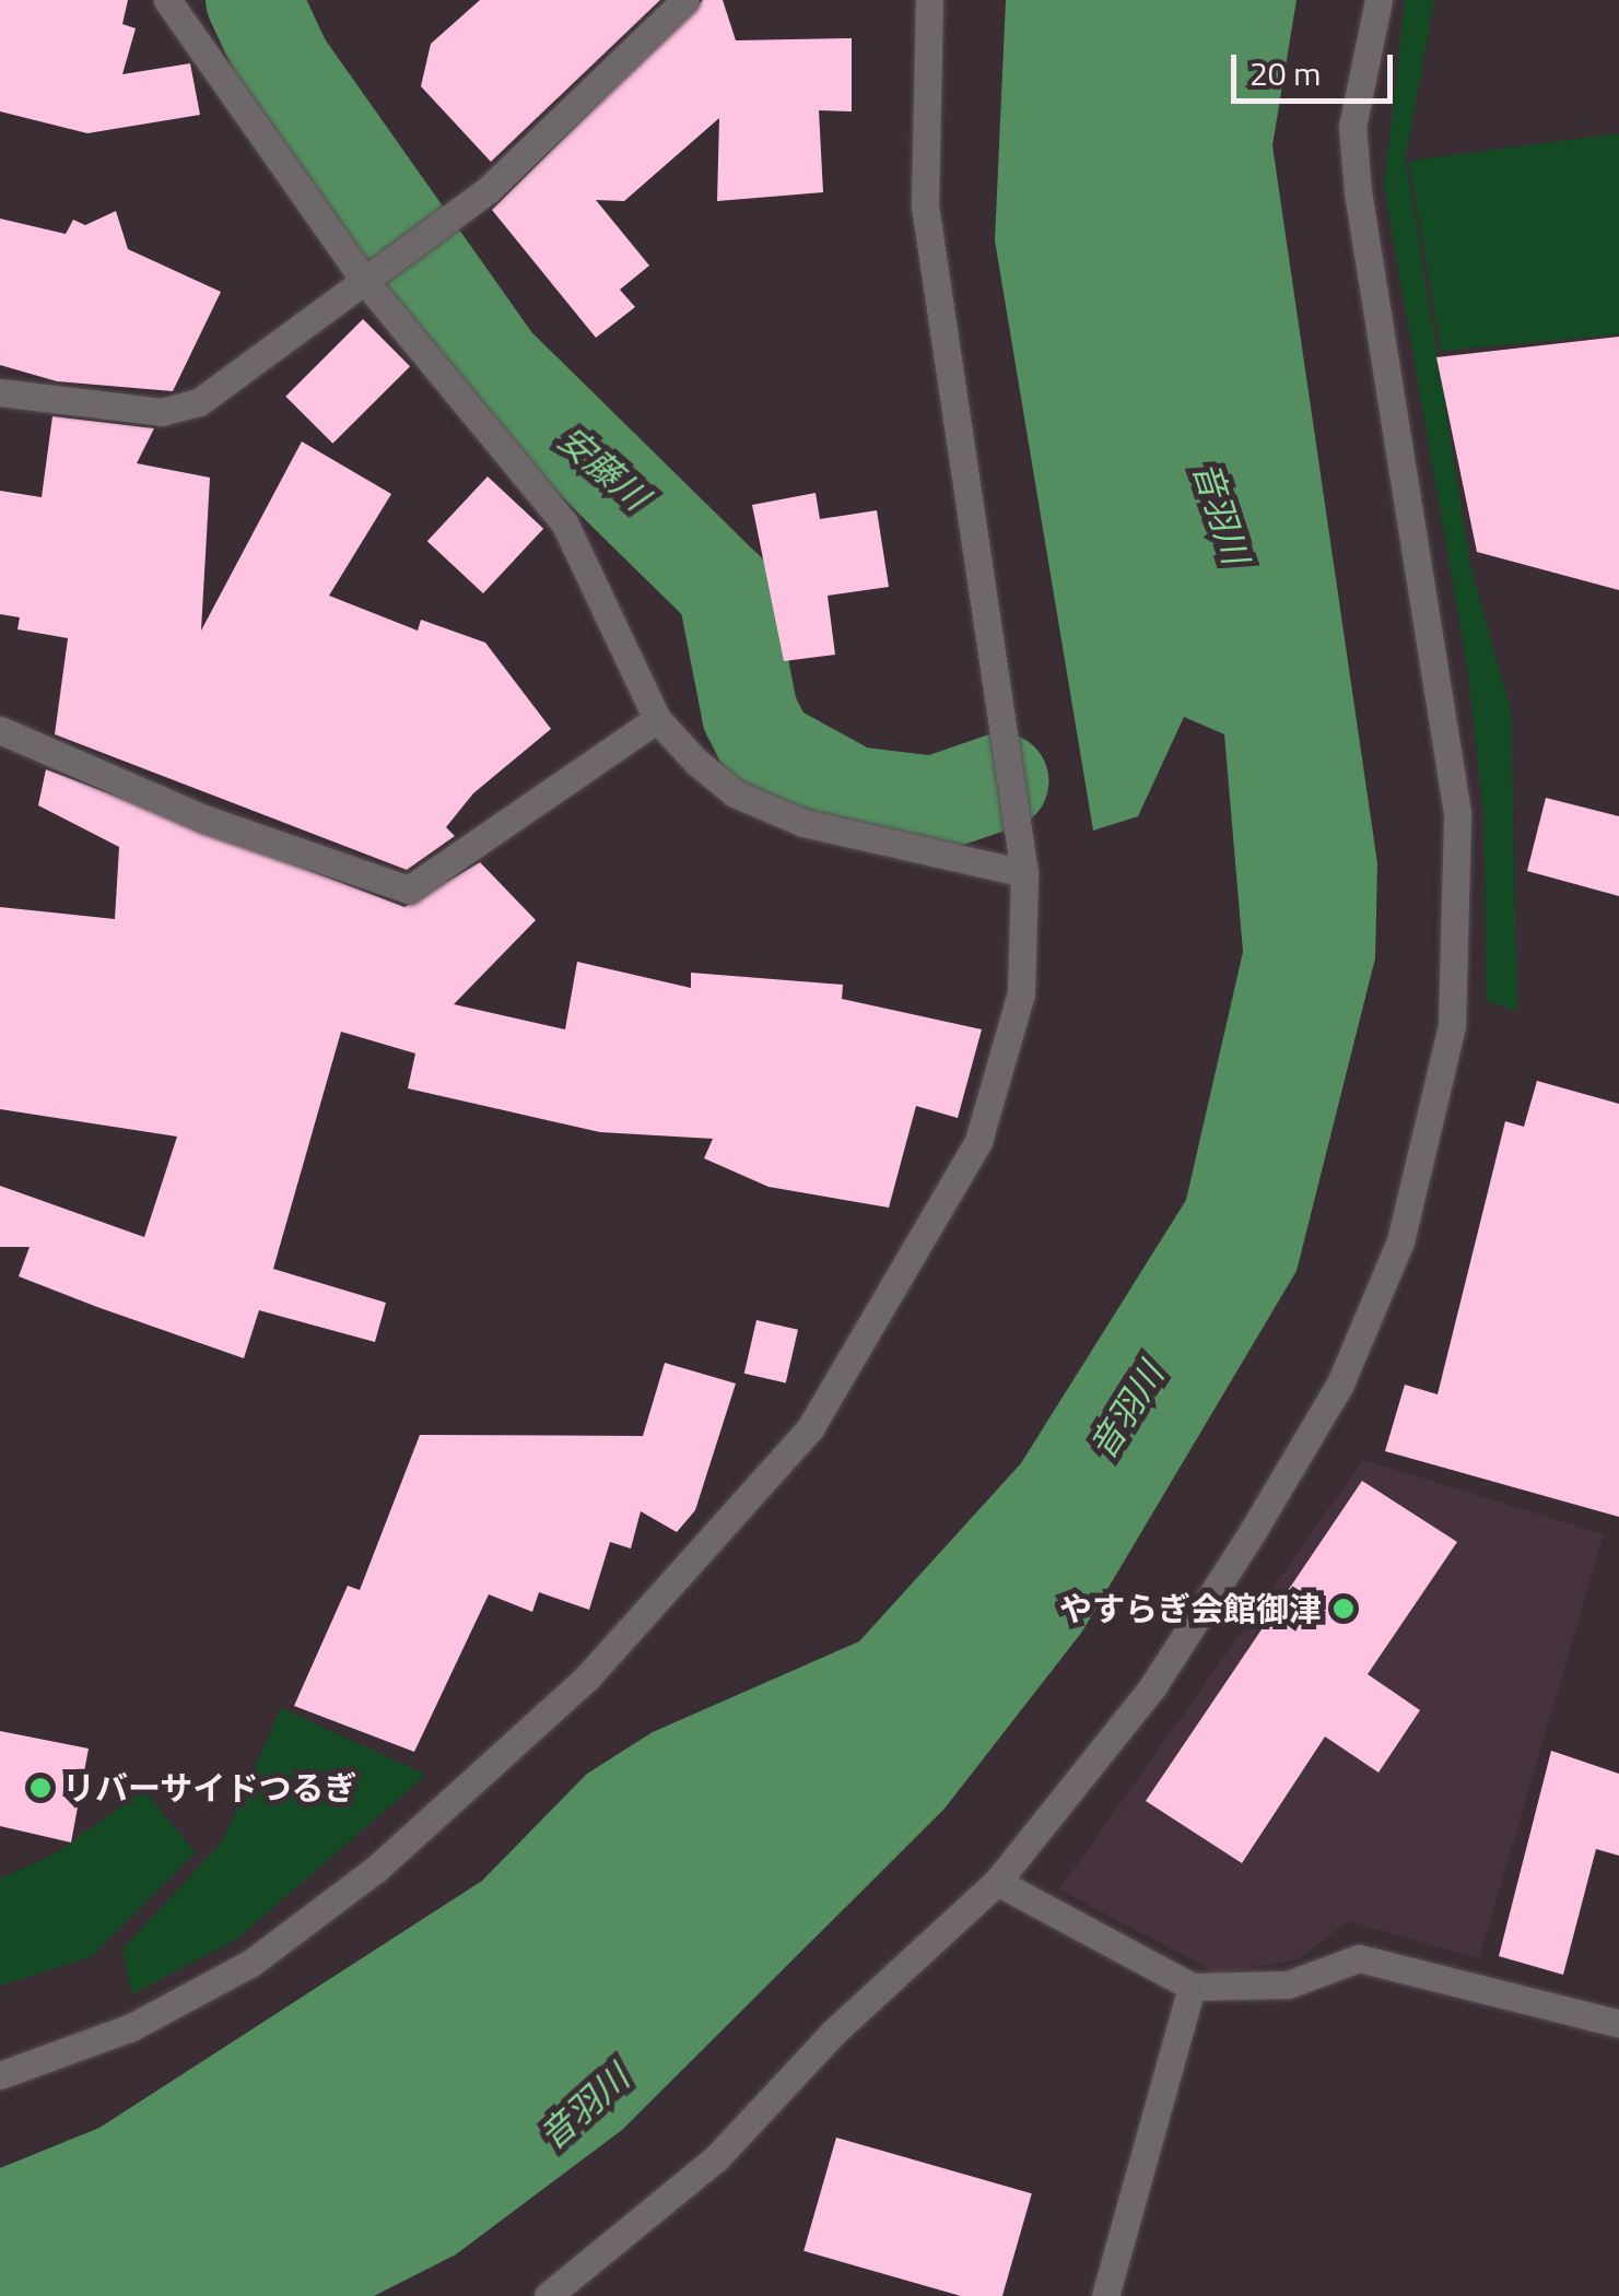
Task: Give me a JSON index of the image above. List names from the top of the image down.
{
  "water": ["安藤川", "音羽川"],
  "places": ["やすらぎ会館御津", "リバーサイドつるぎ"],
  "scale_bar": "20 m"
}
